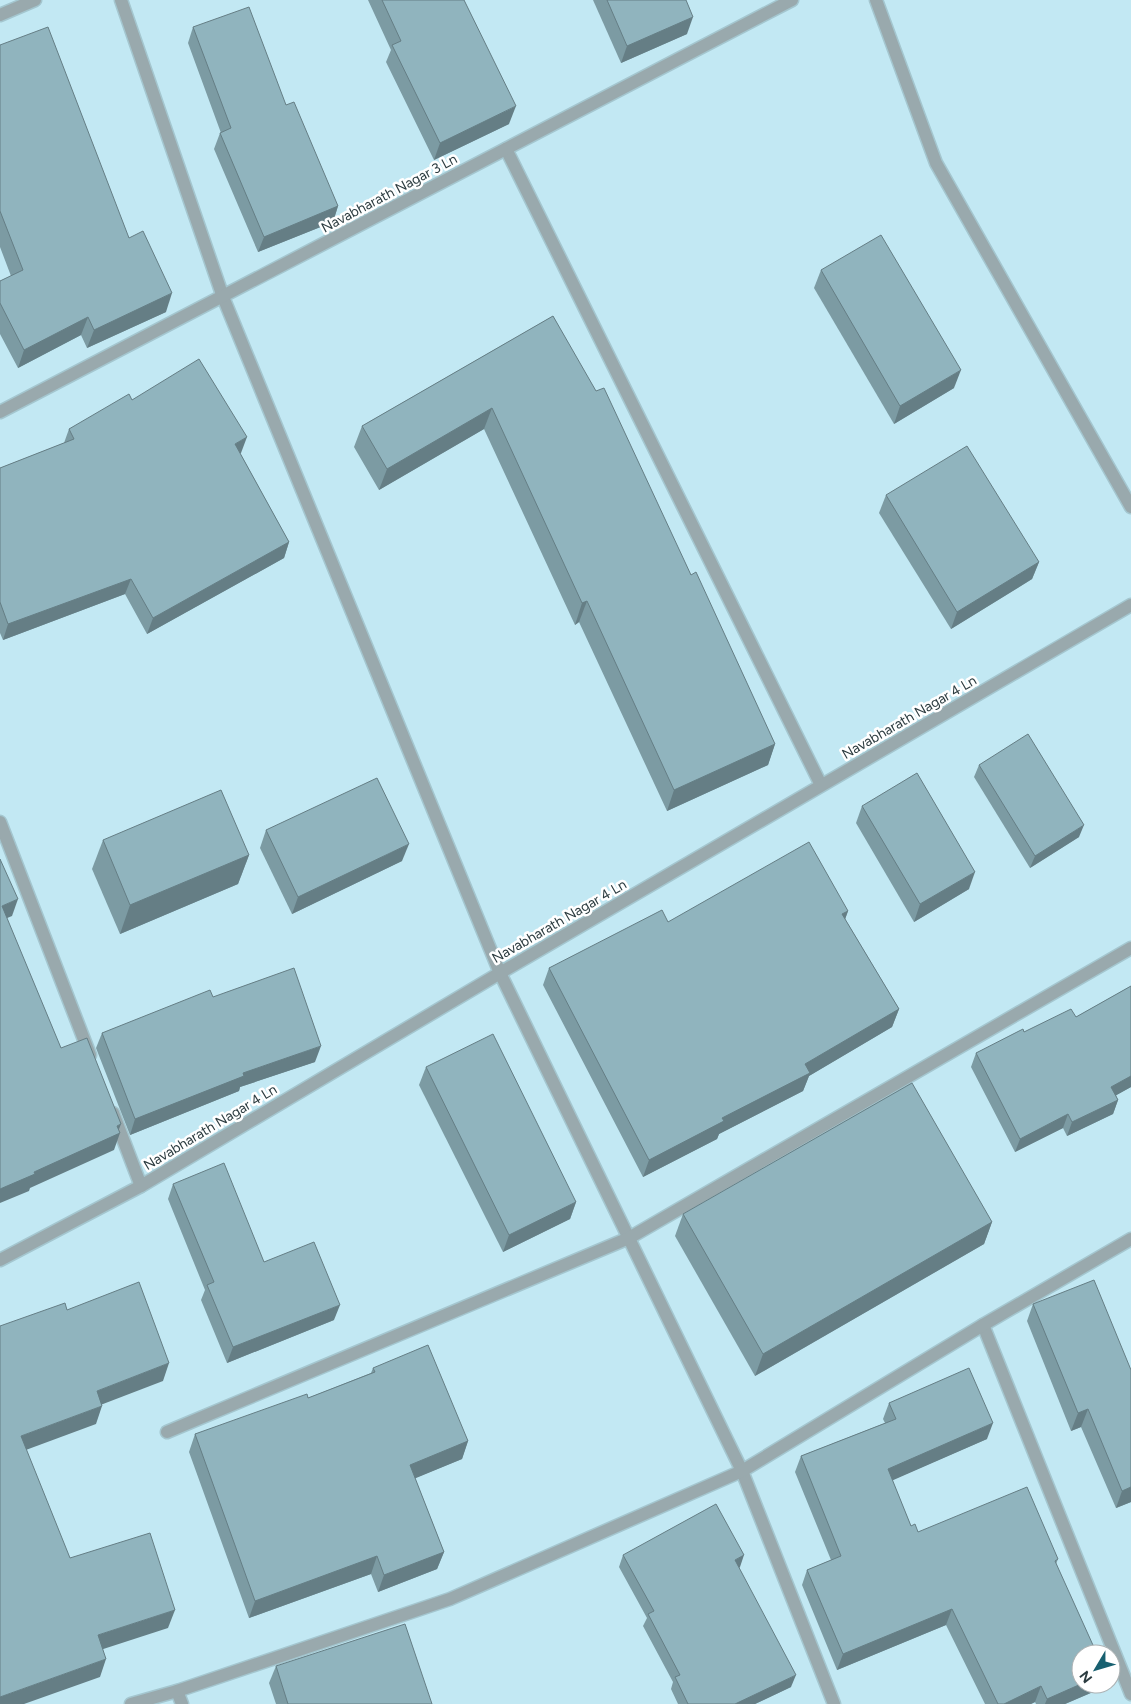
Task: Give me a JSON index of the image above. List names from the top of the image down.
{
  "streets": {
    "street": ["Navabharath Nagar 3 Ln", "Navabharath Nagar 4 Ln"]
  },
  "north": "bottom left"
}
